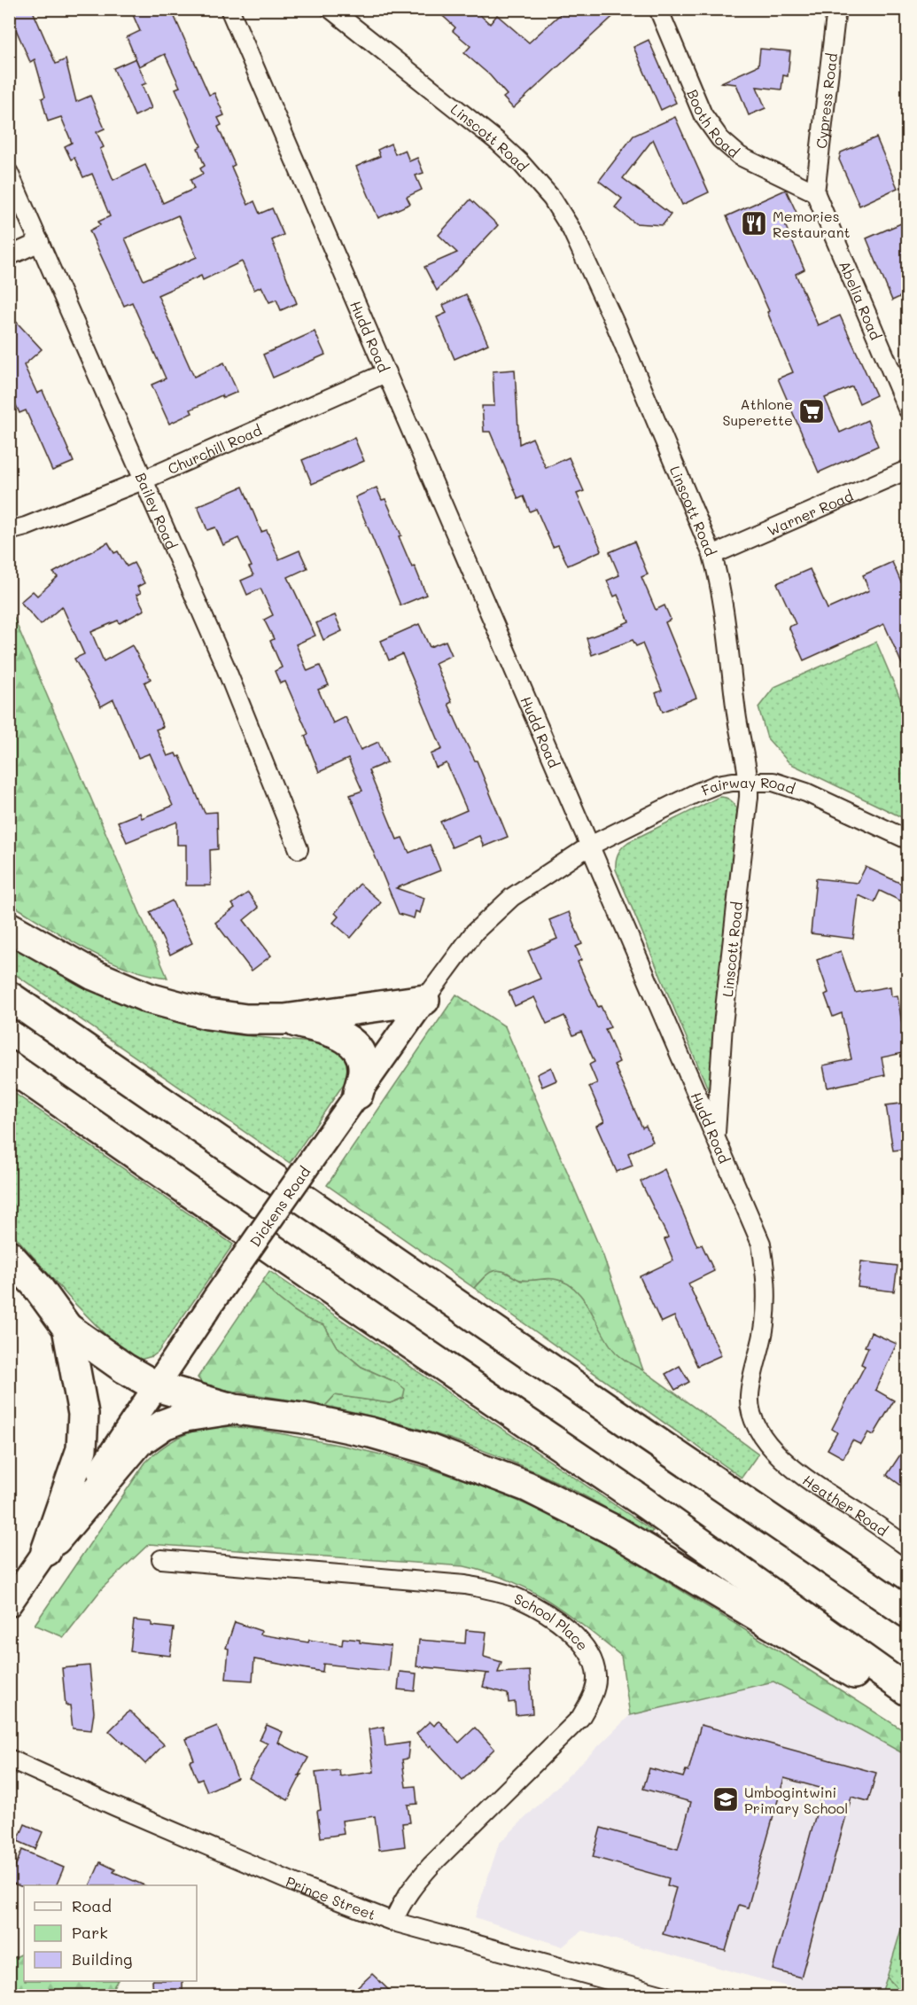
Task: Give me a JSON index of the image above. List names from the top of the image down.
{
  "streets": {
    "street": [
      "Cypress Road",
      "Booth Road",
      "Linscott Road",
      "Abelia Road",
      "Hudd Road",
      "Churchill Road",
      "Bailey Road",
      "Warner Road",
      "Fairway Road",
      "Dickens Road",
      "Heather Road",
      "School Place",
      "Prince Street"
    ]
  },
  "crossings": [
    ["Cypress Road", "Booth Road"],
    ["Cypress Road", "Abelia Road"],
    ["Booth Road", "Abelia Road"],
    ["Linscott Road", "Hudd Road"],
    ["Linscott Road", "Warner Road"],
    ["Linscott Road", "Fairway Road"],
    ["Hudd Road", "Churchill Road"],
    ["Hudd Road", "Fairway Road"],
    ["Hudd Road", "Dickens Road"],
    ["Hudd Road", "Heather Road"],
    ["Churchill Road", "Bailey Road"],
    ["Fairway Road", "Dickens Road"],
    ["School Place", "Prince Street"]
  ],
  "places": {
    "restaurant": ["Memories Restaurant"],
    "supermarket": ["Athlone Superette"],
    "school or university": ["Umbogintwini Primary School"]
  },
  "legend": ["Road", "Park", "Building"]
}
